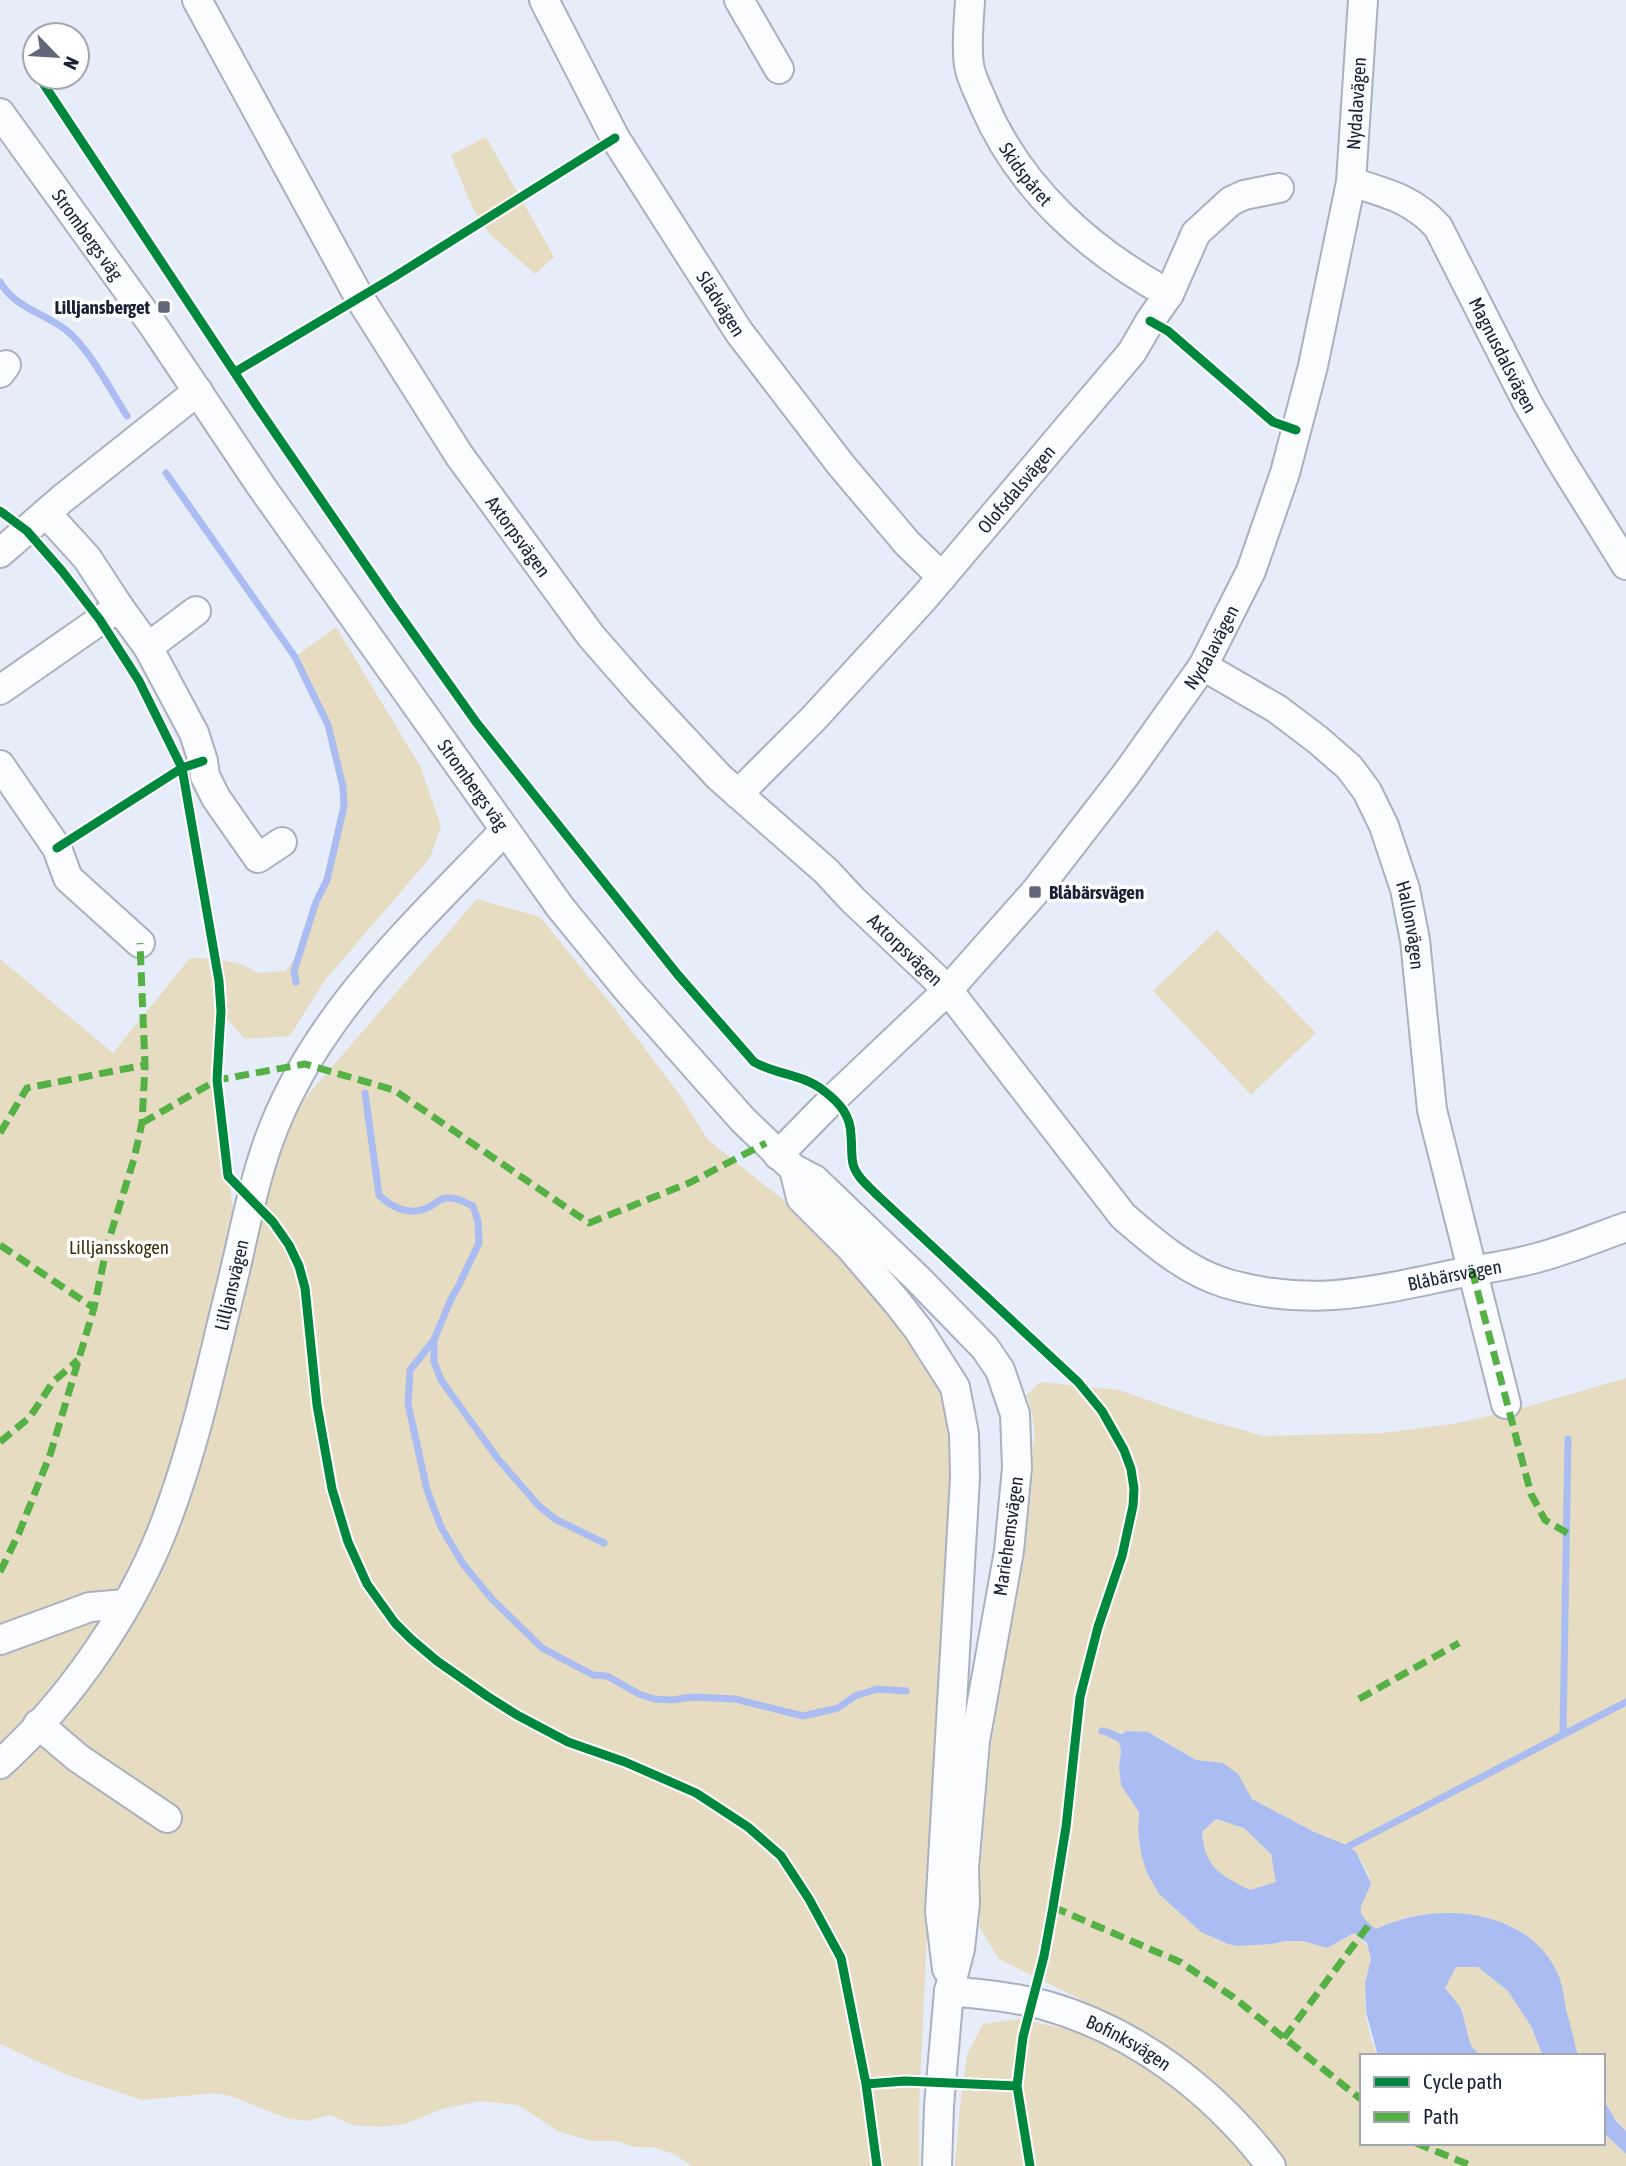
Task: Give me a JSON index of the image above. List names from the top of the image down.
{
  "streets": {
    "street": [
      "Nydalavägen",
      "Skidspåret",
      "Strombergs väg",
      "Slädvägen",
      "Magnusdalsvägen",
      "Olofsdalsvägen",
      "Axtorpsvägen",
      "Hallonvägen",
      "Blåbärsvägen",
      "Lilljansvägen",
      "Mariehemsvägen",
      "Bofinksvägen"
    ]
  },
  "crossings": [
    ["Nydalavägen", "Strombergs väg"],
    ["Nydalavägen", "Magnusdalsvägen"],
    ["Nydalavägen", "Axtorpsvägen"],
    ["Nydalavägen", "Hallonvägen"],
    ["Nydalavägen", "Blåbärsvägen"],
    ["Nydalavägen", "Mariehemsvägen"],
    ["Skidspåret", "Olofsdalsvägen"],
    ["Strombergs väg", "Lilljansvägen"],
    ["Strombergs väg", "Mariehemsvägen"],
    ["Slädvägen", "Olofsdalsvägen"],
    ["Olofsdalsvägen", "Axtorpsvägen"],
    ["Axtorpsvägen", "Blåbärsvägen"],
    ["Hallonvägen", "Blåbärsvägen"],
    ["Mariehemsvägen", "Bofinksvägen"]
  ],
  "parks": ["Lilljansskogen"],
  "places": {
    "transit": ["Lilljansberget", "Blåbärsvägen"]
  },
  "legend": ["Cycle path", "Path"],
  "north": "bottom right"
}
